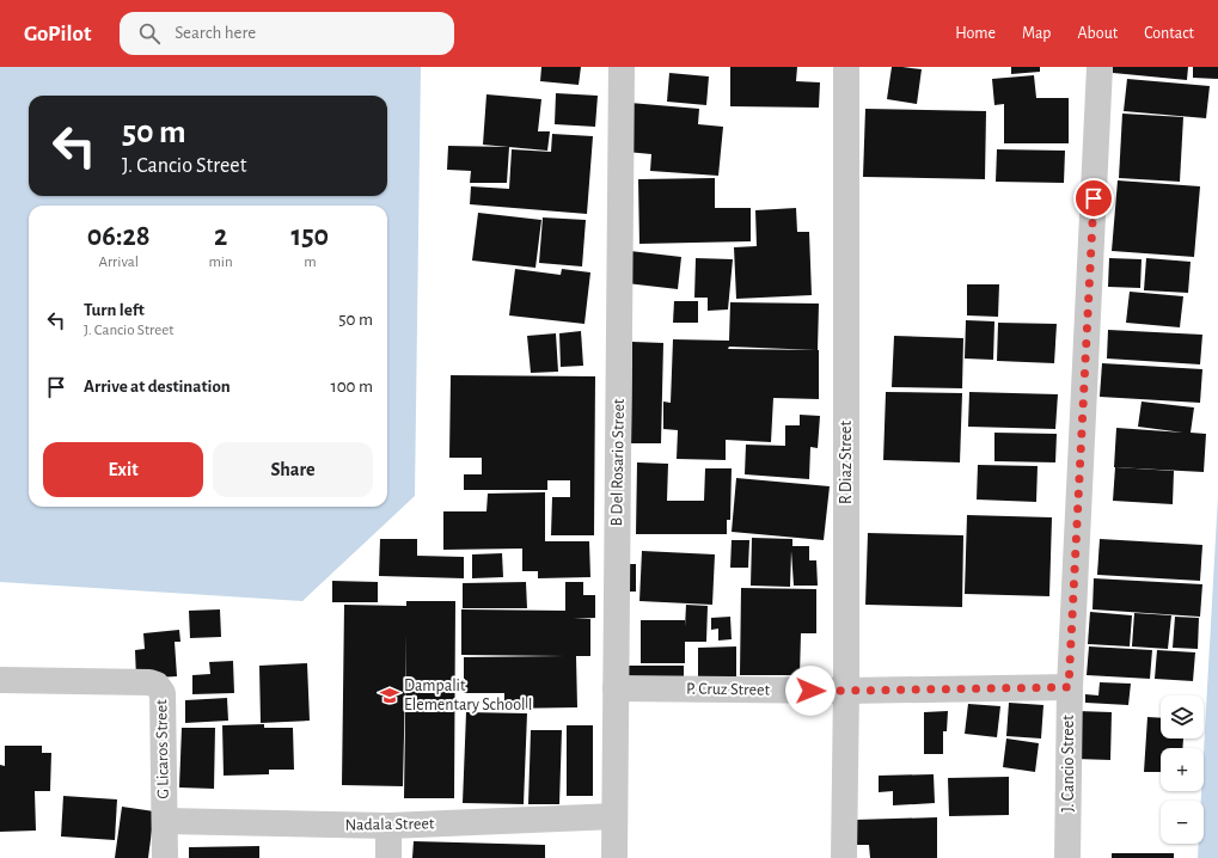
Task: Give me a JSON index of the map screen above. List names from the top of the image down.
{
  "streets": {
    "street": [
      "B Del Rosario Street",
      "R Diaz Street",
      "P. Cruz Street",
      "G Licaros Street",
      "J. Cancio Street",
      "Nadala Street"
    ]
  },
  "crossings": [
    ["B Del Rosario Street", "P. Cruz Street"],
    ["B Del Rosario Street", "Nadala Street"],
    ["R Diaz Street", "P. Cruz Street"],
    ["P. Cruz Street", "J. Cancio Street"],
    ["G Licaros Street", "Nadala Street"]
  ],
  "places": {
    "school or university": ["Dampalit Elementary School I"]
  },
  "page": {
    "header": "GoPilot",
    "search": "Search here",
    "nav": [
      "Home",
      "Map",
      "About",
      "Contact"
    ],
    "turn": ["50 m", "J. Cancio Street"],
    "eta": [
      "06:28",
      "Arrival",
      "2",
      "min",
      "150",
      "m"
    ],
    "list": [
      {
        "name": "Turn left",
        "note": "J. Cancio Street",
        "value": "50 m"
      },
      {
        "name": "Arrive at destination",
        "value": "100 m"
      }
    ],
    "buttons": ["Exit", "Share"],
    "map_buttons": ["+", "−"]
  }
}
